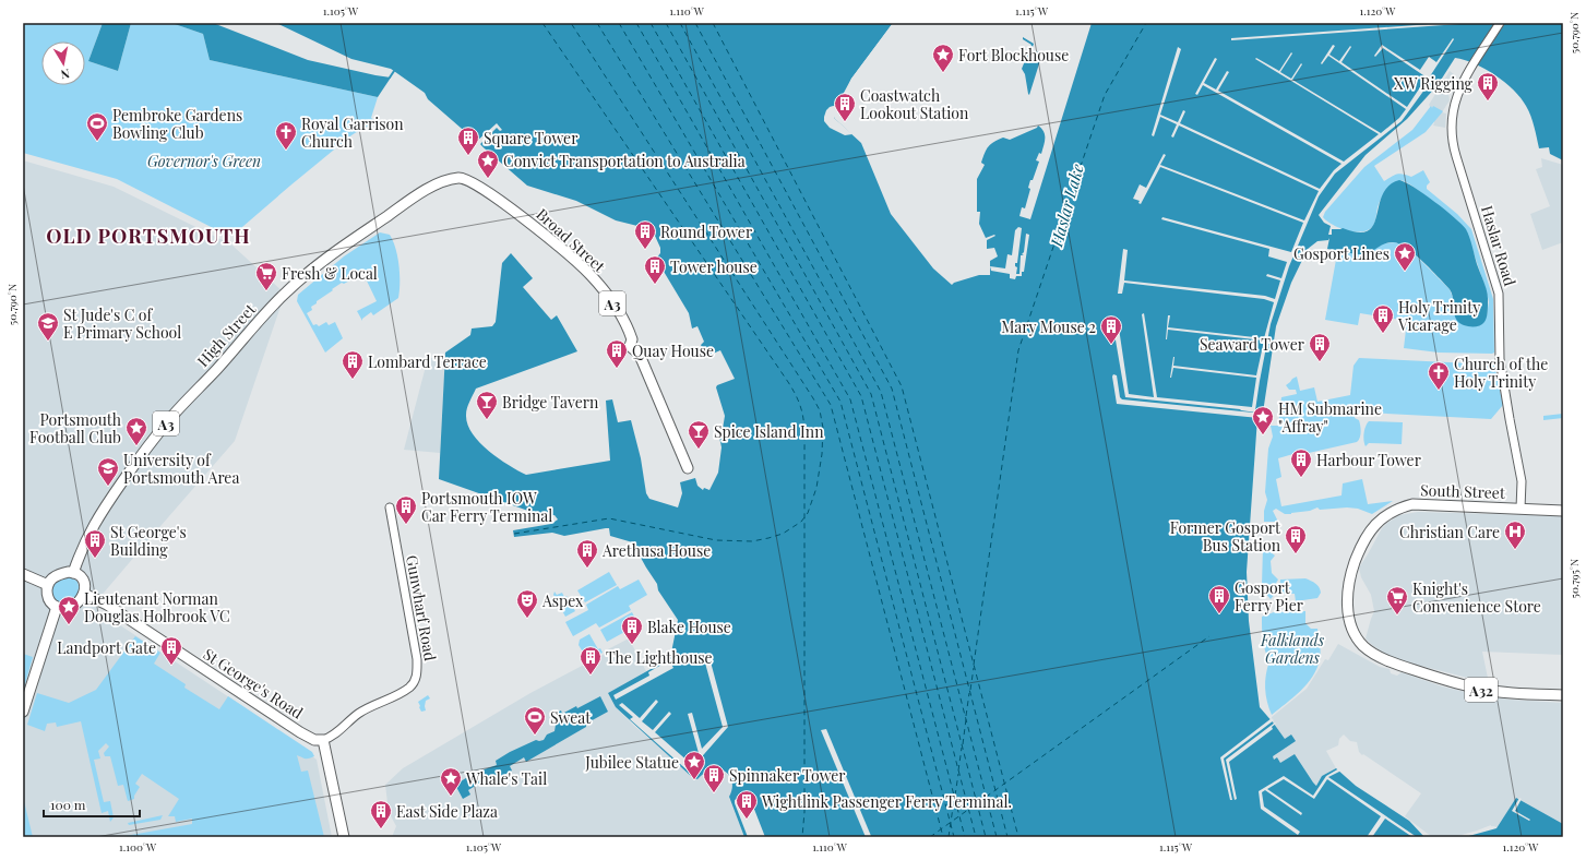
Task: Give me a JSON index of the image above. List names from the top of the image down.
{
  "streets": {
    "main road": [
      "Broad Street",
      "A3",
      "High Street",
      "South Street",
      "St George's Road",
      "A32"
    ],
    "street": ["Haslar Road", "Gunwharf Road"]
  },
  "crossings": [
    ["Broad Street", "High Street"],
    ["Haslar Road", "South Street"],
    ["High Street", "St George's Road"],
    ["Gunwharf Road", "St George's Road"]
  ],
  "districts": ["OLD PORTSMOUTH"],
  "water": ["Haslar Lake"],
  "parks": ["Governor's Green", "Falklands Gardens"],
  "places": {
    "place": [
      "Fort Blockhouse",
      "Convict Transportation to Australia",
      "Gosport Lines",
      "HM Submarine \"Affray\"",
      "Portsmouth Football Club",
      "Lieutenant Norman Douglas Holbrook VC",
      "Jubilee Statue",
      "Whale's Tail"
    ],
    "building": [
      "XW Rigging",
      "Coastwatch Lookout Station",
      "Square Tower",
      "Round Tower",
      "Tower house",
      "Holy Trinity Vicarage",
      "Mary Mouse 2",
      "Seaward Tower",
      "Quay House",
      "Lombard Terrace",
      "Harbour Tower",
      "Portsmouth IOW Car Ferry Terminal",
      "Former Gosport Bus Station",
      "St George's Building",
      "Arethusa House",
      "Gosport Ferry Pier",
      "Blake House",
      "Landport Gate",
      "The Lighthouse",
      "Spinnaker Tower",
      "Wightlink Passenger Ferry Terminal.",
      "East Side Plaza"
    ],
    "sports": ["Pembroke Gardens Bowling Club", "Sweat"],
    "church": ["Royal Garrison Church", "Church of the Holy Trinity"],
    "supermarket": ["Fresh & Local", "Knight's Convenience Store"],
    "school or university": ["St Jude's C of E Primary School", "University of Portsmouth Area"],
    "bar": ["Bridge Tavern", "Spice Island Inn"],
    "hospital": ["Christian Care"],
    "theatre": ["Aspex"]
  },
  "scale_bar": "100 m",
  "north": "bottom",
  "coordinates": [
    "1.105°W",
    "1.110°W",
    "1.115°W",
    "1.120°W",
    "50.790°N",
    "50.795°N",
    "1.100°W"
  ]
}
